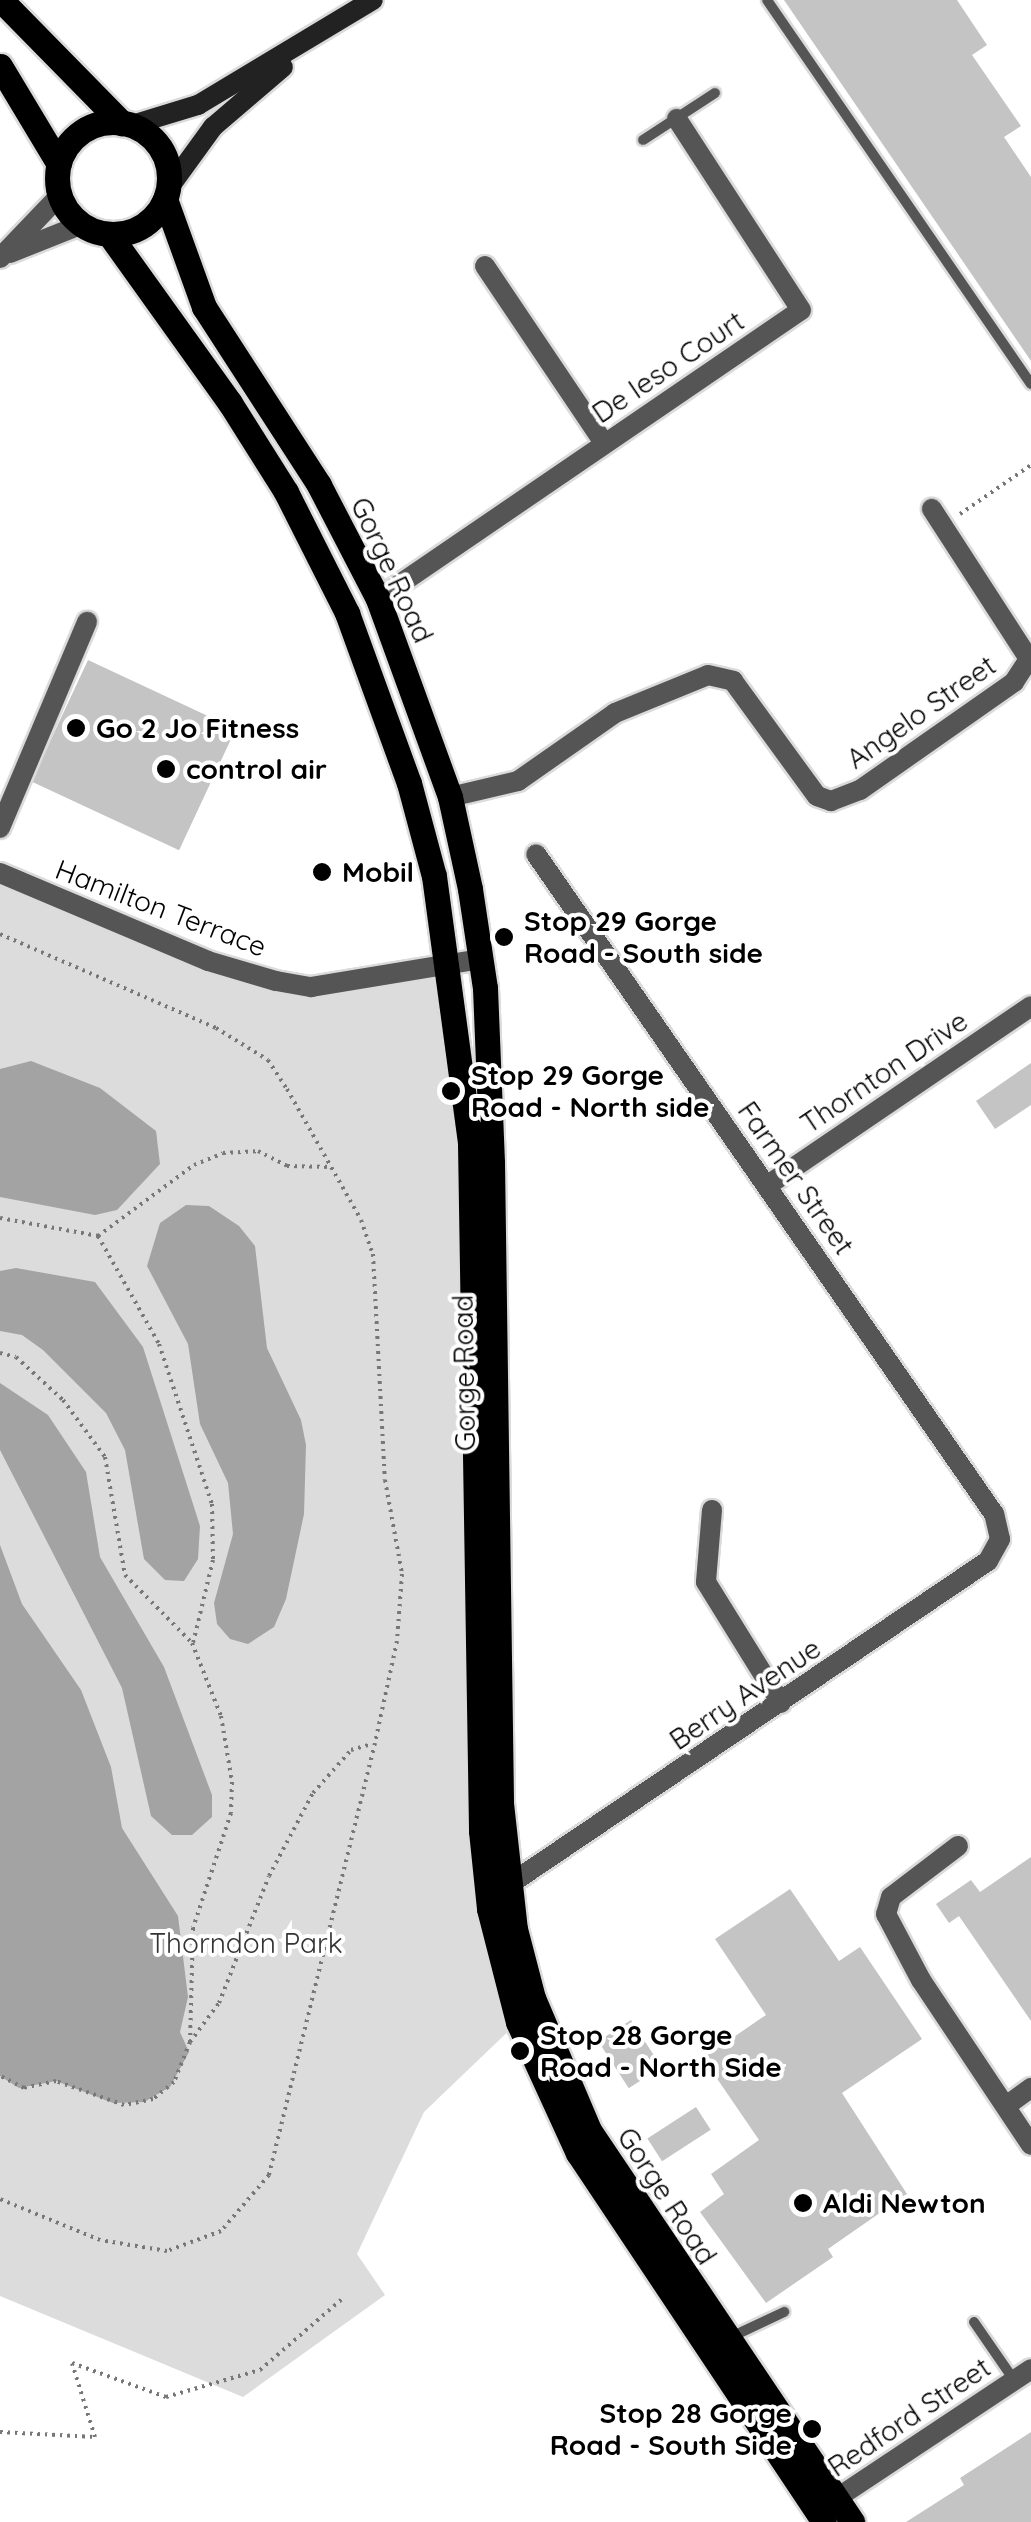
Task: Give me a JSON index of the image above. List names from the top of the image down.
{
  "streets": {
    "main road": ["Gorge Road"],
    "street": [
      "De Ieso Court",
      "Angelo Street",
      "Hamilton Terrace",
      "Thornton Drive",
      "Farmer Street",
      "Berry Avenue",
      "Redford Street"
    ]
  },
  "crossings": [
    ["De Ieso Court", "Gorge Road"],
    ["Gorge Road", "Angelo Street"],
    ["Gorge Road", "Hamilton Terrace"],
    ["Gorge Road", "Berry Avenue"],
    ["Gorge Road", "Redford Street"],
    ["Thornton Drive", "Farmer Street"],
    ["Farmer Street", "Berry Avenue"]
  ],
  "parks": ["Thorndon Park"],
  "places": [
    "Go 2 Jo Fitness",
    "control air",
    "Mobil",
    "Stop 29 Gorge Road - South side",
    "Stop 29 Gorge Road - North side",
    "Stop 28 Gorge Road - North Side",
    "Aldi Newton",
    "Stop 28 Gorge Road - South Side"
  ]
}
